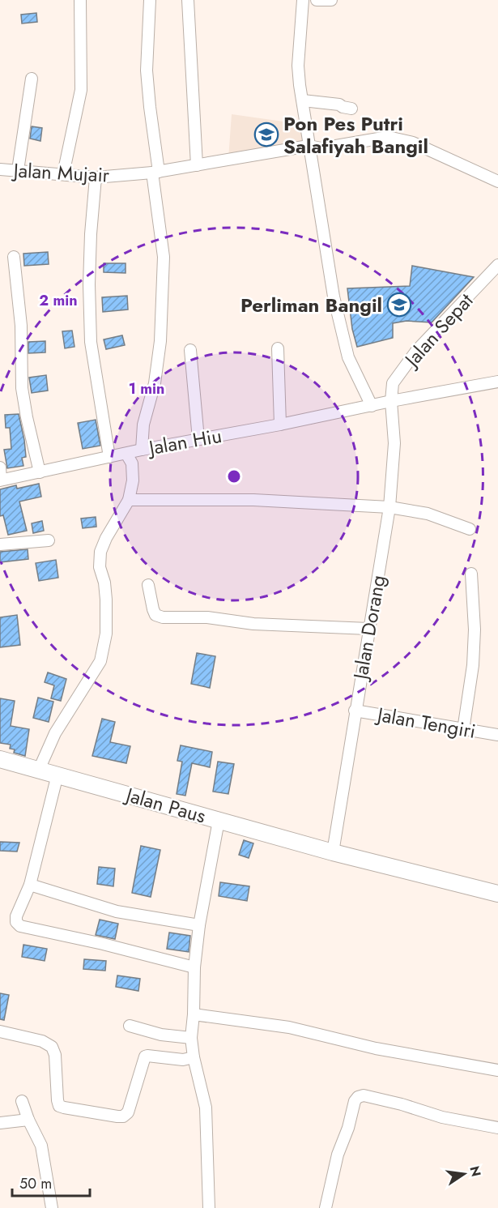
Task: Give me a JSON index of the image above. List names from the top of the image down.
{
  "streets": {
    "main road": ["Jalan Paus"],
    "street": [
      "Jalan Mujair",
      "Jalan Sepat",
      "Jalan Hiu",
      "Jalan Dorang",
      "Jalan Tengiri"
    ]
  },
  "crossings": [
    ["Jalan Sepat", "Jalan Hiu"],
    ["Jalan Sepat", "Jalan Dorang"],
    ["Jalan Hiu", "Jalan Dorang"],
    ["Jalan Dorang", "Jalan Tengiri"],
    ["Jalan Dorang", "Jalan Paus"]
  ],
  "places": {
    "school or university": ["Pon Pes Putri Salafiyah Bangil", "Perliman Bangil"]
  },
  "scale_bar": "50 m",
  "north": "right",
  "rings": ["2 min", "1 min"]
}
